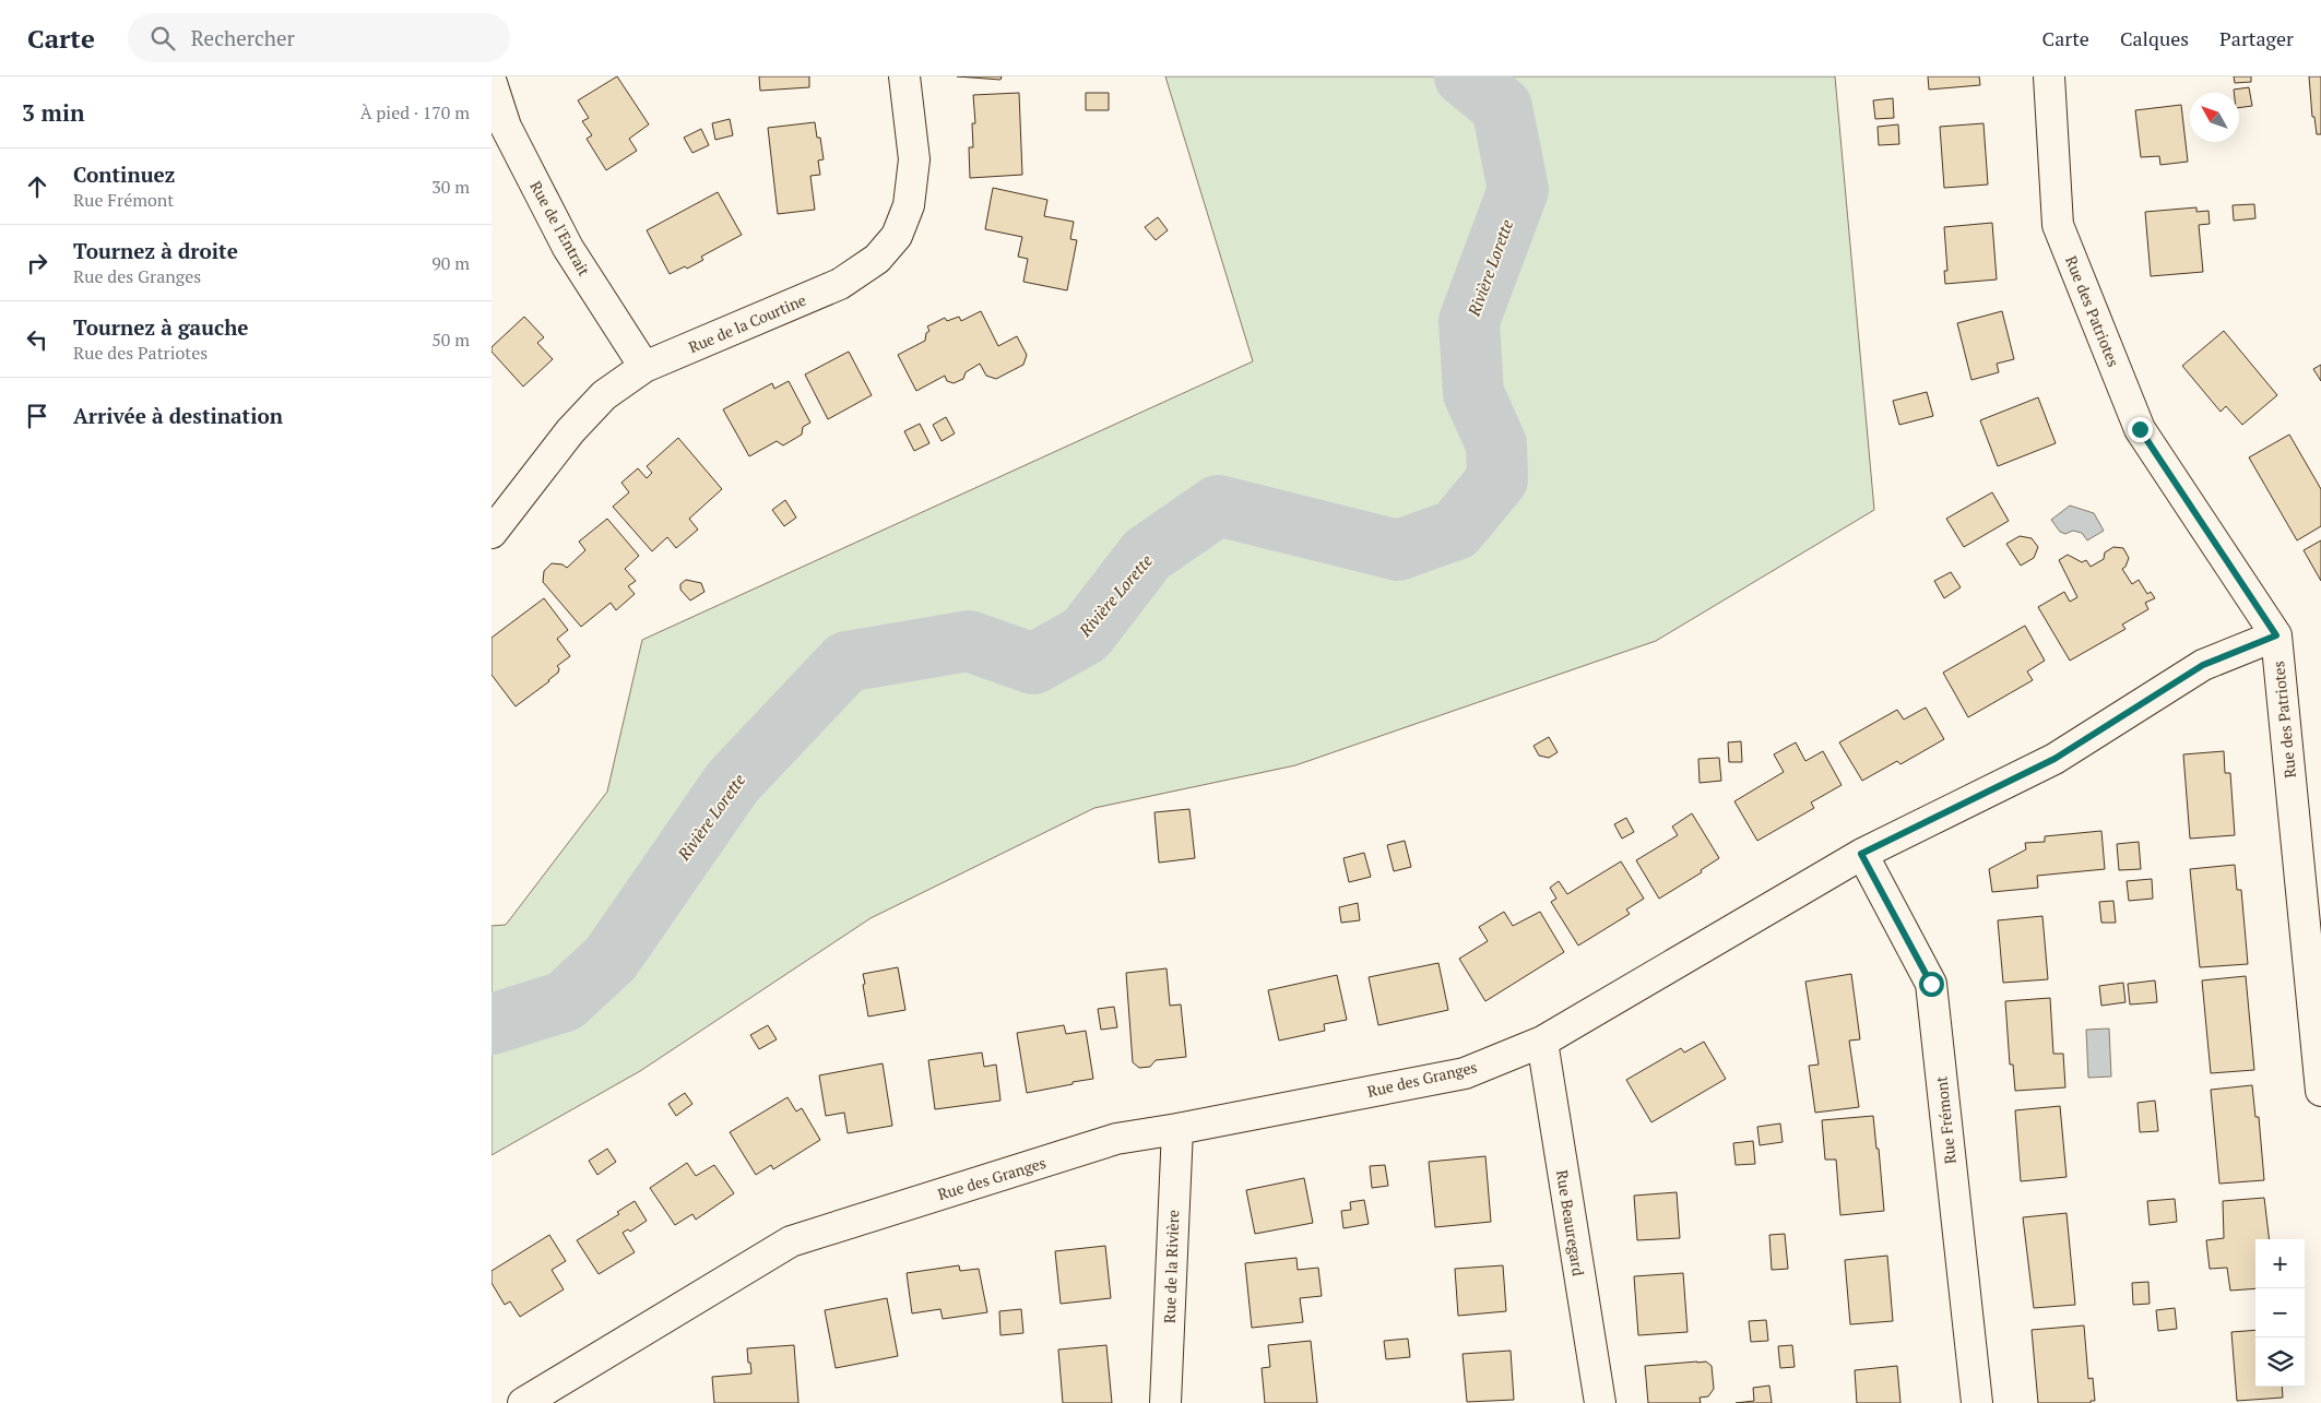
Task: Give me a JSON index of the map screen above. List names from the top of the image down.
{
  "streets": {
    "street": [
      "Rue de l'Entrait",
      "Rue des Patriotes",
      "Rue de la Courtine",
      "Rue des Granges",
      "Rue Frémont",
      "Rue Beauregard",
      "Rue de la Rivière"
    ]
  },
  "crossings": [
    ["Rue de l'Entrait", "Rue de la Courtine"],
    ["Rue des Patriotes", "Rue des Granges"],
    ["Rue des Granges", "Rue Frémont"],
    ["Rue des Granges", "Rue Beauregard"],
    ["Rue des Granges", "Rue de la Rivière"]
  ],
  "water": ["Rivière Lorette"],
  "north": "top left",
  "page": {
    "header": "Carte",
    "search": "Rechercher",
    "nav": ["Carte", "Calques", "Partager"],
    "heading": ["3 min", "À pied · 170 m"],
    "list": [
      ["Continuez", "Rue Frémont", "30 m"],
      ["Tournez à droite", "Rue des Granges", "90 m"],
      ["Tournez à gauche", "Rue des Patriotes", "50 m"],
      "Arrivée à destination"
    ],
    "map_buttons": ["+", "−"]
  }
}
